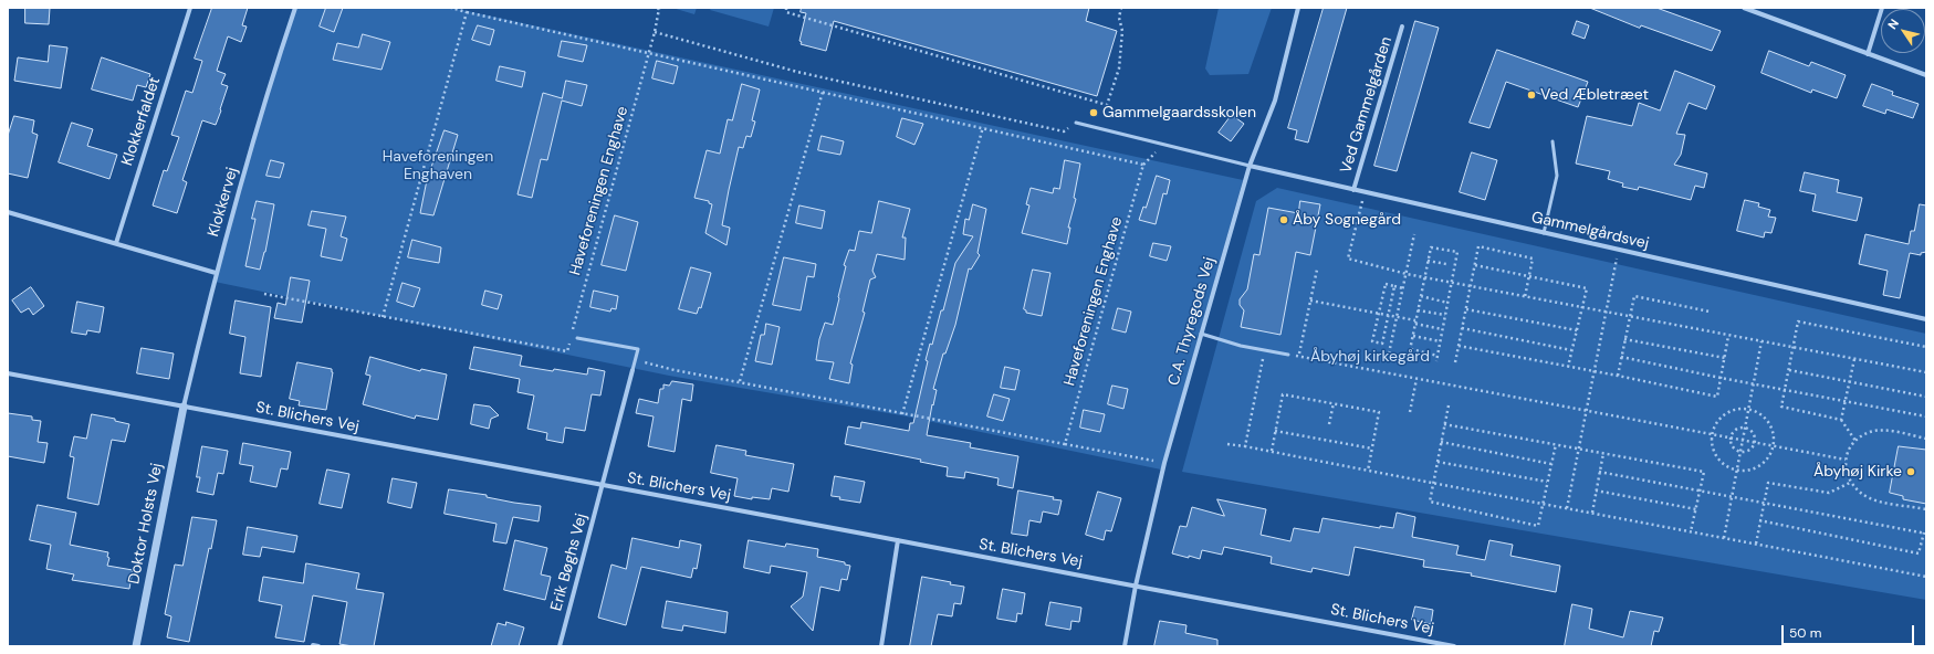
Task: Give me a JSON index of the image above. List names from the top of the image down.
{
  "streets": {
    "street": [
      "Ved Gammelgården",
      "Klokkerfaldet",
      "Klokkervej",
      "Gammelgårdsvej",
      "C.A. Thyregods Vej",
      "St. Blichers Vej",
      "Doktor Holsts Vej",
      "Erik Bøghs Vej"
    ],
    "path": ["Haveforeningen Enghave"]
  },
  "crossings": [
    ["Ved Gammelgården", "Gammelgårdsvej"],
    ["Klokkervej", "St. Blichers Vej"],
    ["Klokkervej", "Doktor Holsts Vej"],
    ["Gammelgårdsvej", "C.A. Thyregods Vej"],
    ["C.A. Thyregods Vej", "St. Blichers Vej"],
    ["St. Blichers Vej", "Doktor Holsts Vej"],
    ["St. Blichers Vej", "Erik Bøghs Vej"]
  ],
  "parks": ["Haveforeningen Enghaven", "Åbyhøj kirkegård"],
  "places": [
    "Ved Æbletræet",
    "Gammelgaardsskolen",
    "Åby Sognegård",
    "Åbyhøj Kirke"
  ],
  "scale_bar": "50 m",
  "north": "top left"
}
